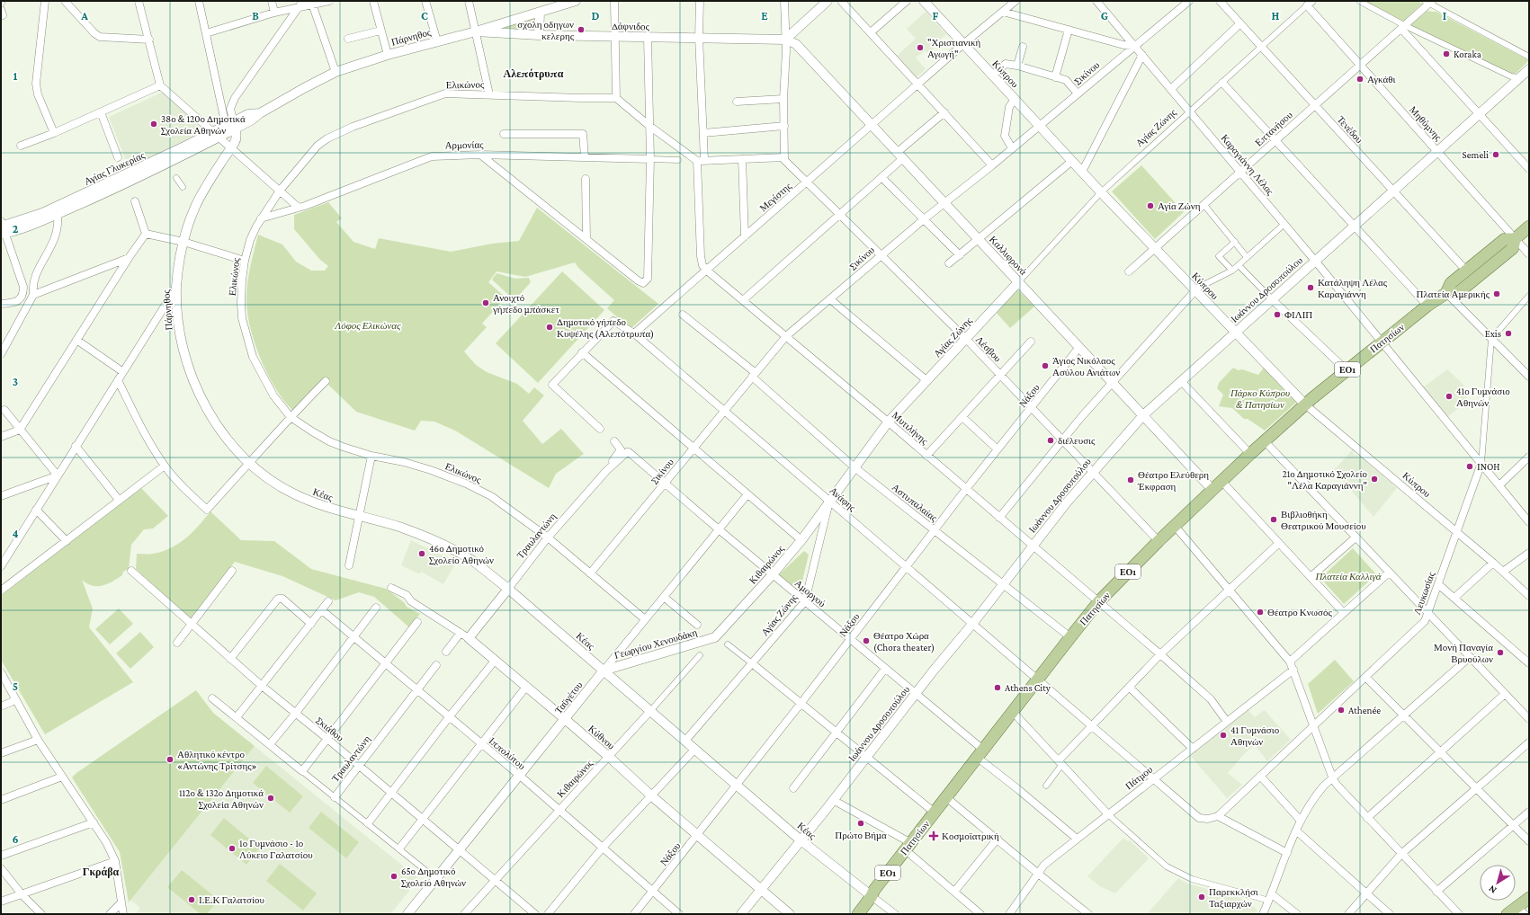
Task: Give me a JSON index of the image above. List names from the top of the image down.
{
  "streets": {
    "main road": ["Πατησίων", "ΕΟ1"],
    "street": [
      "Δάφνιδος",
      "Πάρνηθος",
      "Σικίνου",
      "Κύπρου",
      "Ελικώνος",
      "Μηθύμνης",
      "Αγίας Ζώνης",
      "Επτανήσου",
      "Τενέδου",
      "Αρμονίας",
      "Καραγιάννη Λέλας",
      "Αγίας Γλυκερίας",
      "Μεγίστης",
      "Καλλιφρονά",
      "Ιωάννου Δροσοπούλου",
      "Λέσβου",
      "Νάξου",
      "Μυτιλήνης",
      "Κέας",
      "Ανάφης",
      "Αστυπαλαίας",
      "Τραυλαντώνη",
      "Κιθαιρώνος",
      "Αμοργού",
      "Λευκωσίας",
      "Γεωργίου Χενουδάκη",
      "Ταϋγέτου",
      "Σκιάθου",
      "Κύθνου",
      "Ιππολύτου",
      "Πάτμου"
    ]
  },
  "crossings": [
    ["Δάφνιδος", "Πάρνηθος"],
    ["Δάφνιδος", "Καλλιφρονά"],
    ["Πάρνηθος", "Αγίας Γλυκερίας"],
    ["Πάρνηθος", "Κέας"],
    ["Σικίνου", "Κύπρου"],
    ["Σικίνου", "Ελικώνος"],
    ["Σικίνου", "Καραγιάννη Λέλας"],
    ["Σικίνου", "Καλλιφρονά"],
    ["Σικίνου", "Λέσβου"],
    ["Σικίνου", "Μυτιλήνης"],
    ["Σικίνου", "Ανάφης"],
    ["Σικίνου", "Αστυπαλαίας"],
    ["Σικίνου", "Αμοργού"],
    ["Κύπρου", "Αγίας Ζώνης"],
    ["Κύπρου", "Επτανήσου"],
    ["Κύπρου", "Μεγίστης"],
    ["Κύπρου", "Ιωάννου Δροσοπούλου"],
    ["Κύπρου", "Πατησίων"],
    ["Κύπρου", "Λευκωσίας"],
    ["Ελικώνος", "Αρμονίας"],
    ["Ελικώνος", "Τραυλαντώνη"],
    ["Ελικώνος", "Ταϋγέτου"],
    ["Μηθύμνης", "Αγίας Ζώνης"],
    ["Μηθύμνης", "Επτανήσου"],
    ["Μηθύμνης", "Ιωάννου Δροσοπούλου"],
    ["Μηθύμνης", "Πατησίων"],
    ["Αγίας Ζώνης", "Τενέδου"],
    ["Αγίας Ζώνης", "Καραγιάννη Λέλας"],
    ["Αγίας Ζώνης", "Καλλιφρονά"],
    ["Αγίας Ζώνης", "Λέσβου"],
    ["Αγίας Ζώνης", "Μυτιλήνης"],
    ["Αγίας Ζώνης", "Κέας"],
    ["Αγίας Ζώνης", "Ανάφης"],
    ["Αγίας Ζώνης", "Αστυπαλαίας"],
    ["Αγίας Ζώνης", "Κιθαιρώνος"],
    ["Αγίας Ζώνης", "Αμοργού"],
    ["Επτανήσου", "Τενέδου"],
    ["Επτανήσου", "Καραγιάννη Λέλας"],
    ["Τενέδου", "Ιωάννου Δροσοπούλου"],
    ["Τενέδου", "Πατησίων"],
    ["Καραγιάννη Λέλας", "Ιωάννου Δροσοπούλου"],
    ["Καραγιάννη Λέλας", "Πατησίων"],
    ["Καραγιάννη Λέλας", "Λευκωσίας"],
    ["Μεγίστης", "Καλλιφρονά"],
    ["Μεγίστης", "Λέσβου"],
    ["Μεγίστης", "Μυτιλήνης"],
    ["Μεγίστης", "Ανάφης"],
    ["Καλλιφρονά", "Ιωάννου Δροσοπούλου"],
    ["Καλλιφρονά", "Πατησίων"],
    ["Καλλιφρονά", "Νάξου"],
    ["Ιωάννου Δροσοπούλου", "Λέσβου"],
    ["Ιωάννου Δροσοπούλου", "Μυτιλήνης"],
    ["Ιωάννου Δροσοπούλου", "Κέας"],
    ["Ιωάννου Δροσοπούλου", "Ανάφης"],
    ["Ιωάννου Δροσοπούλου", "Αστυπαλαίας"],
    ["Ιωάννου Δροσοπούλου", "Αμοργού"],
    ["Ιωάννου Δροσοπούλου", "Κύθνου"],
    ["Πατησίων", "Λέσβου"],
    ["Πατησίων", "Μυτιλήνης"],
    ["Πατησίων", "Κέας"],
    ["Πατησίων", "Ανάφης"],
    ["Πατησίων", "Αστυπαλαίας"],
    ["Πατησίων", "Αμοργού"],
    ["Λέσβου", "Νάξου"],
    ["Νάξου", "Μυτιλήνης"],
    ["Νάξου", "Κέας"],
    ["Νάξου", "Ανάφης"],
    ["Νάξου", "Αστυπαλαίας"],
    ["Νάξου", "Αμοργού"],
    ["Νάξου", "Κύθνου"],
    ["Νάξου", "Ιππολύτου"],
    ["Μυτιλήνης", "Πάτμου"],
    ["Κέας", "Τραυλαντώνη"],
    ["Κέας", "Κιθαιρώνος"],
    ["Κέας", "Γεωργίου Χενουδάκη"],
    ["Κέας", "Ταϋγέτου"],
    ["Ανάφης", "Κιθαιρώνος"],
    ["Ανάφης", "Λευκωσίας"],
    ["Ανάφης", "Πάτμου"],
    ["Τραυλαντώνη", "Αμοργού"],
    ["Τραυλαντώνη", "Σκιάθου"],
    ["Τραυλαντώνη", "Κύθνου"],
    ["Τραυλαντώνη", "Ιππολύτου"],
    ["Κιθαιρώνος", "Αμοργού"],
    ["Κιθαιρώνος", "Γεωργίου Χενουδάκη"],
    ["Κιθαιρώνος", "Σκιάθου"],
    ["Κιθαιρώνος", "Κύθνου"],
    ["Κιθαιρώνος", "Ιππολύτου"],
    ["Αμοργού", "Ταϋγέτου"],
    ["Αμοργού", "Πάτμου"],
    ["Γεωργίου Χενουδάκη", "Ταϋγέτου"],
    ["Ταϋγέτου", "Σκιάθου"],
    ["Ταϋγέτου", "Κύθνου"],
    ["Ταϋγέτου", "Ιππολύτου"]
  ],
  "districts": ["Αλεπότρυπα", "Γκράβα"],
  "parks": ["Λόφος Ελικώνας", "Πάρκο Κύπρου & Πατησίων", "Πλατεία Καλλιγά"],
  "places": {
    "other": [
      "σχολη οδηγων κελερης",
      "\"Χριστιανική Αγωγή\"",
      "Koraka",
      "Αγκάθι",
      "38ο & 120ο Δημοτικά Σχολεία Αθηνών",
      "Semeli",
      "Αγία Ζώνη",
      "Κατάληψη Λέλας Καραγιάννη",
      "Πλατεία Αμερικής",
      "Ανοιχτό γήπεδο μπάσκετ",
      "ΦΙΛΙΠ",
      "Δημοτικό γήπεδο Κυψέλης (Αλεπότρυπα)",
      "Exis",
      "Άγιος Νικόλαος Ασύλου Ανιάτων",
      "41ο Γυμνάσιο Αθηνών",
      "διέλευσις",
      "ΙNOH",
      "21ο Δημοτικό Σχολείο \"Λέλα Καραγιάννη\"",
      "Θέατρο Ελεύθερη Έκφραση",
      "Βιβλιοθήκη Θεατρικού Μουσείου",
      "46ο Δημοτικό Σχολείο Αθηνών",
      "Θέατρο Κνωσός",
      "Θέατρο Χώρα (Chora theater)",
      "Μονή Παναγία Βρυούλων",
      "Athens City",
      "Athenée",
      "41 Γυμνάσιο Αθηνών",
      "Αθλητικό κέντρο «Αντώνης Τρίτσης»",
      "112ο & 132ο Δημοτικά Σχολεία Αθηνών",
      "Πρώτο Βήμα",
      "1ο Γυμνάσιο - 1ο Λύκειο Γαλατσίου",
      "65ο Δημοτικό Σχολείο Αθηνών",
      "Παρεκκλήσι Ταξιαρχών",
      "Ι.Ε.Κ Γαλατσίου"
    ],
    "health": ["Κοσμοϊατρική"]
  },
  "north": "bottom left",
  "grid": {
    "columns": [
      "A",
      "B",
      "C",
      "D",
      "E",
      "F",
      "G",
      "H",
      "I"
    ],
    "rows": [
      "1",
      "2",
      "3",
      "4",
      "5",
      "6"
    ]
  }
}
